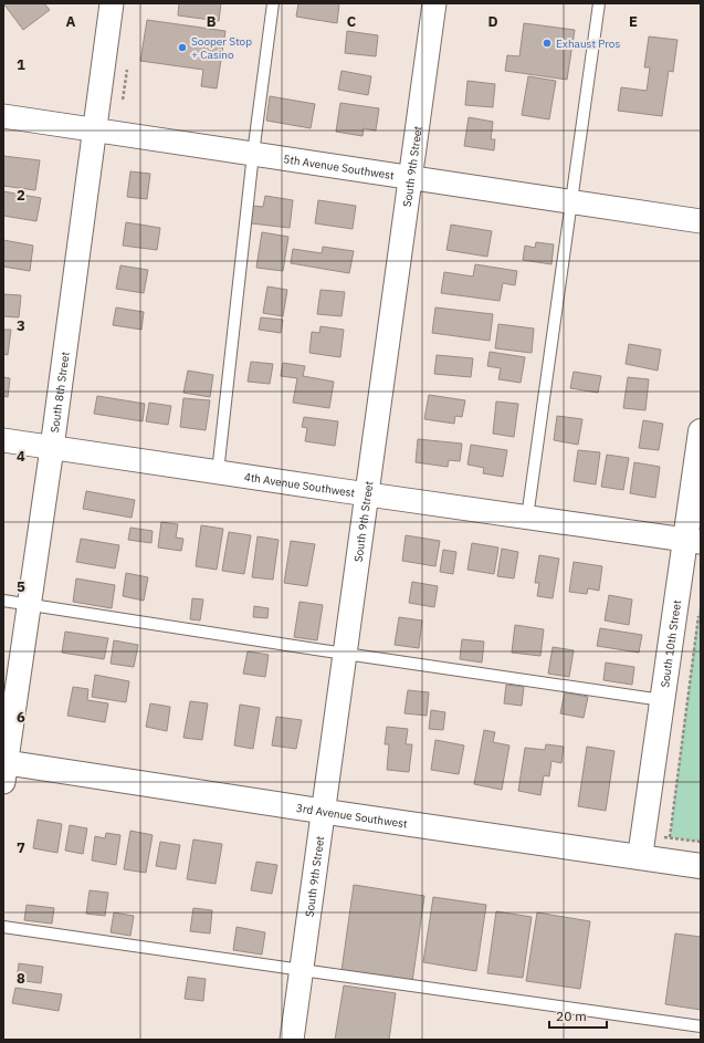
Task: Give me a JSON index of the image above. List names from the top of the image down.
{
  "streets": {
    "street": [
      "5th Avenue Southwest",
      "South 9th Street",
      "South 8th Street",
      "4th Avenue Southwest",
      "South 10th Street",
      "3rd Avenue Southwest"
    ]
  },
  "crossings": [
    ["5th Avenue Southwest", "South 9th Street"],
    ["5th Avenue Southwest", "South 8th Street"],
    ["South 9th Street", "4th Avenue Southwest"],
    ["South 9th Street", "3rd Avenue Southwest"],
    ["South 8th Street", "4th Avenue Southwest"],
    ["South 8th Street", "3rd Avenue Southwest"],
    ["4th Avenue Southwest", "South 10th Street"],
    ["South 10th Street", "3rd Avenue Southwest"]
  ],
  "places": ["Exhaust Pros", "Sooper Stop + Casino"],
  "scale_bar": "20 m",
  "grid": {
    "columns": [
      "A",
      "B",
      "C",
      "D",
      "E"
    ],
    "rows": [
      "1",
      "2",
      "3",
      "4",
      "5",
      "6",
      "7",
      "8"
    ]
  }
}
